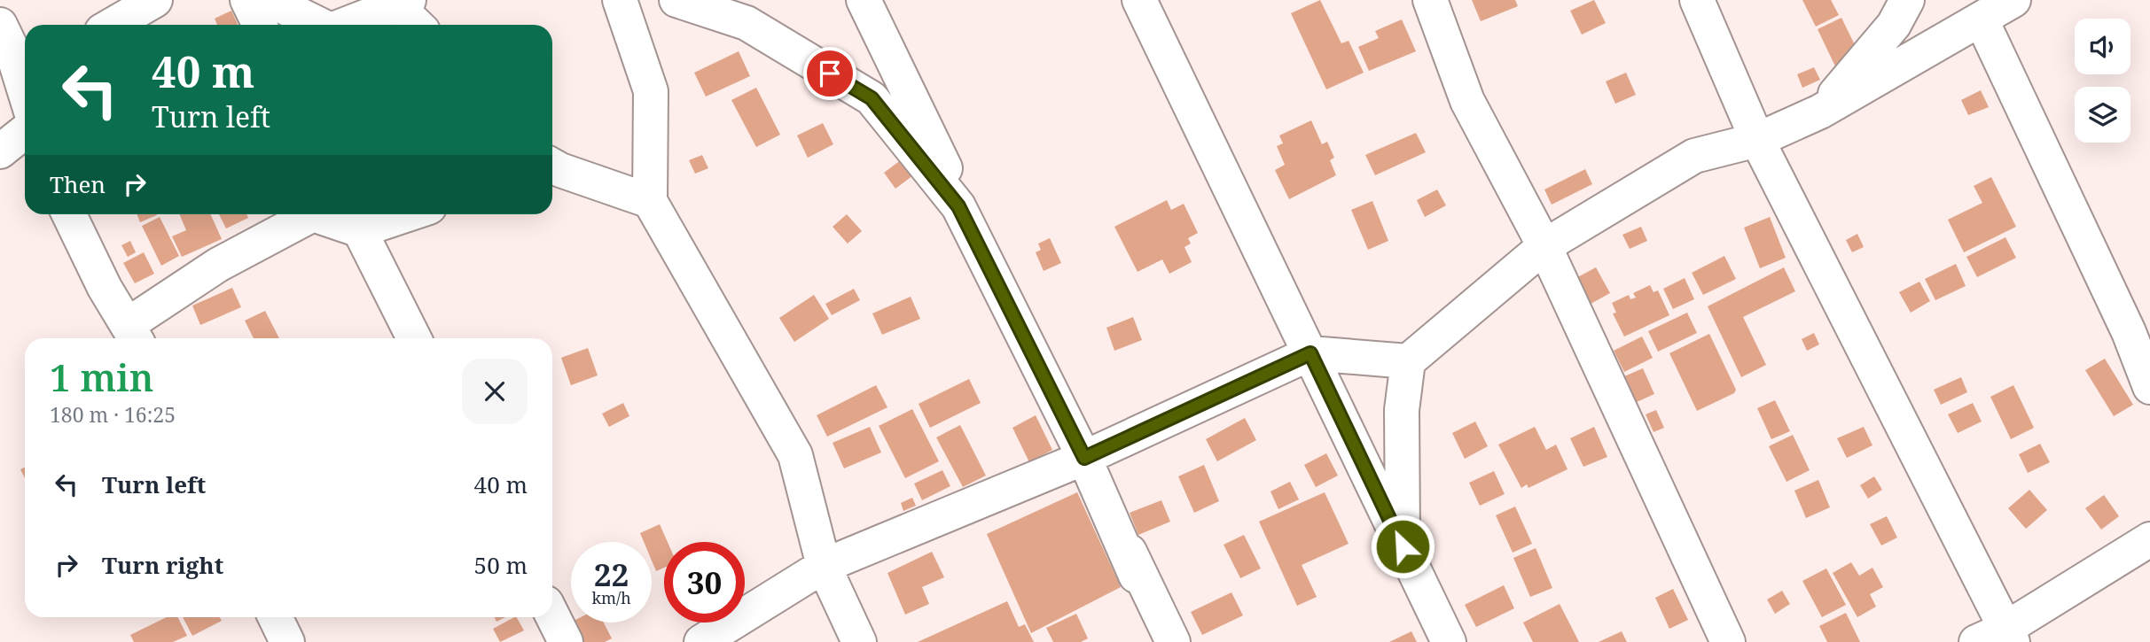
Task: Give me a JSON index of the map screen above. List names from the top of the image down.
{
  "page": {
    "turn": ["40 m", "Turn left"],
    "then": "Then",
    "heading": ["1 min", "180 m · 16:25"],
    "list": [
      {
        "name": "Turn left",
        "value": "40 m"
      },
      {
        "name": "Turn right",
        "value": "50 m"
      }
    ],
    "speed": "22 km/h",
    "limit": "30"
  }
}
